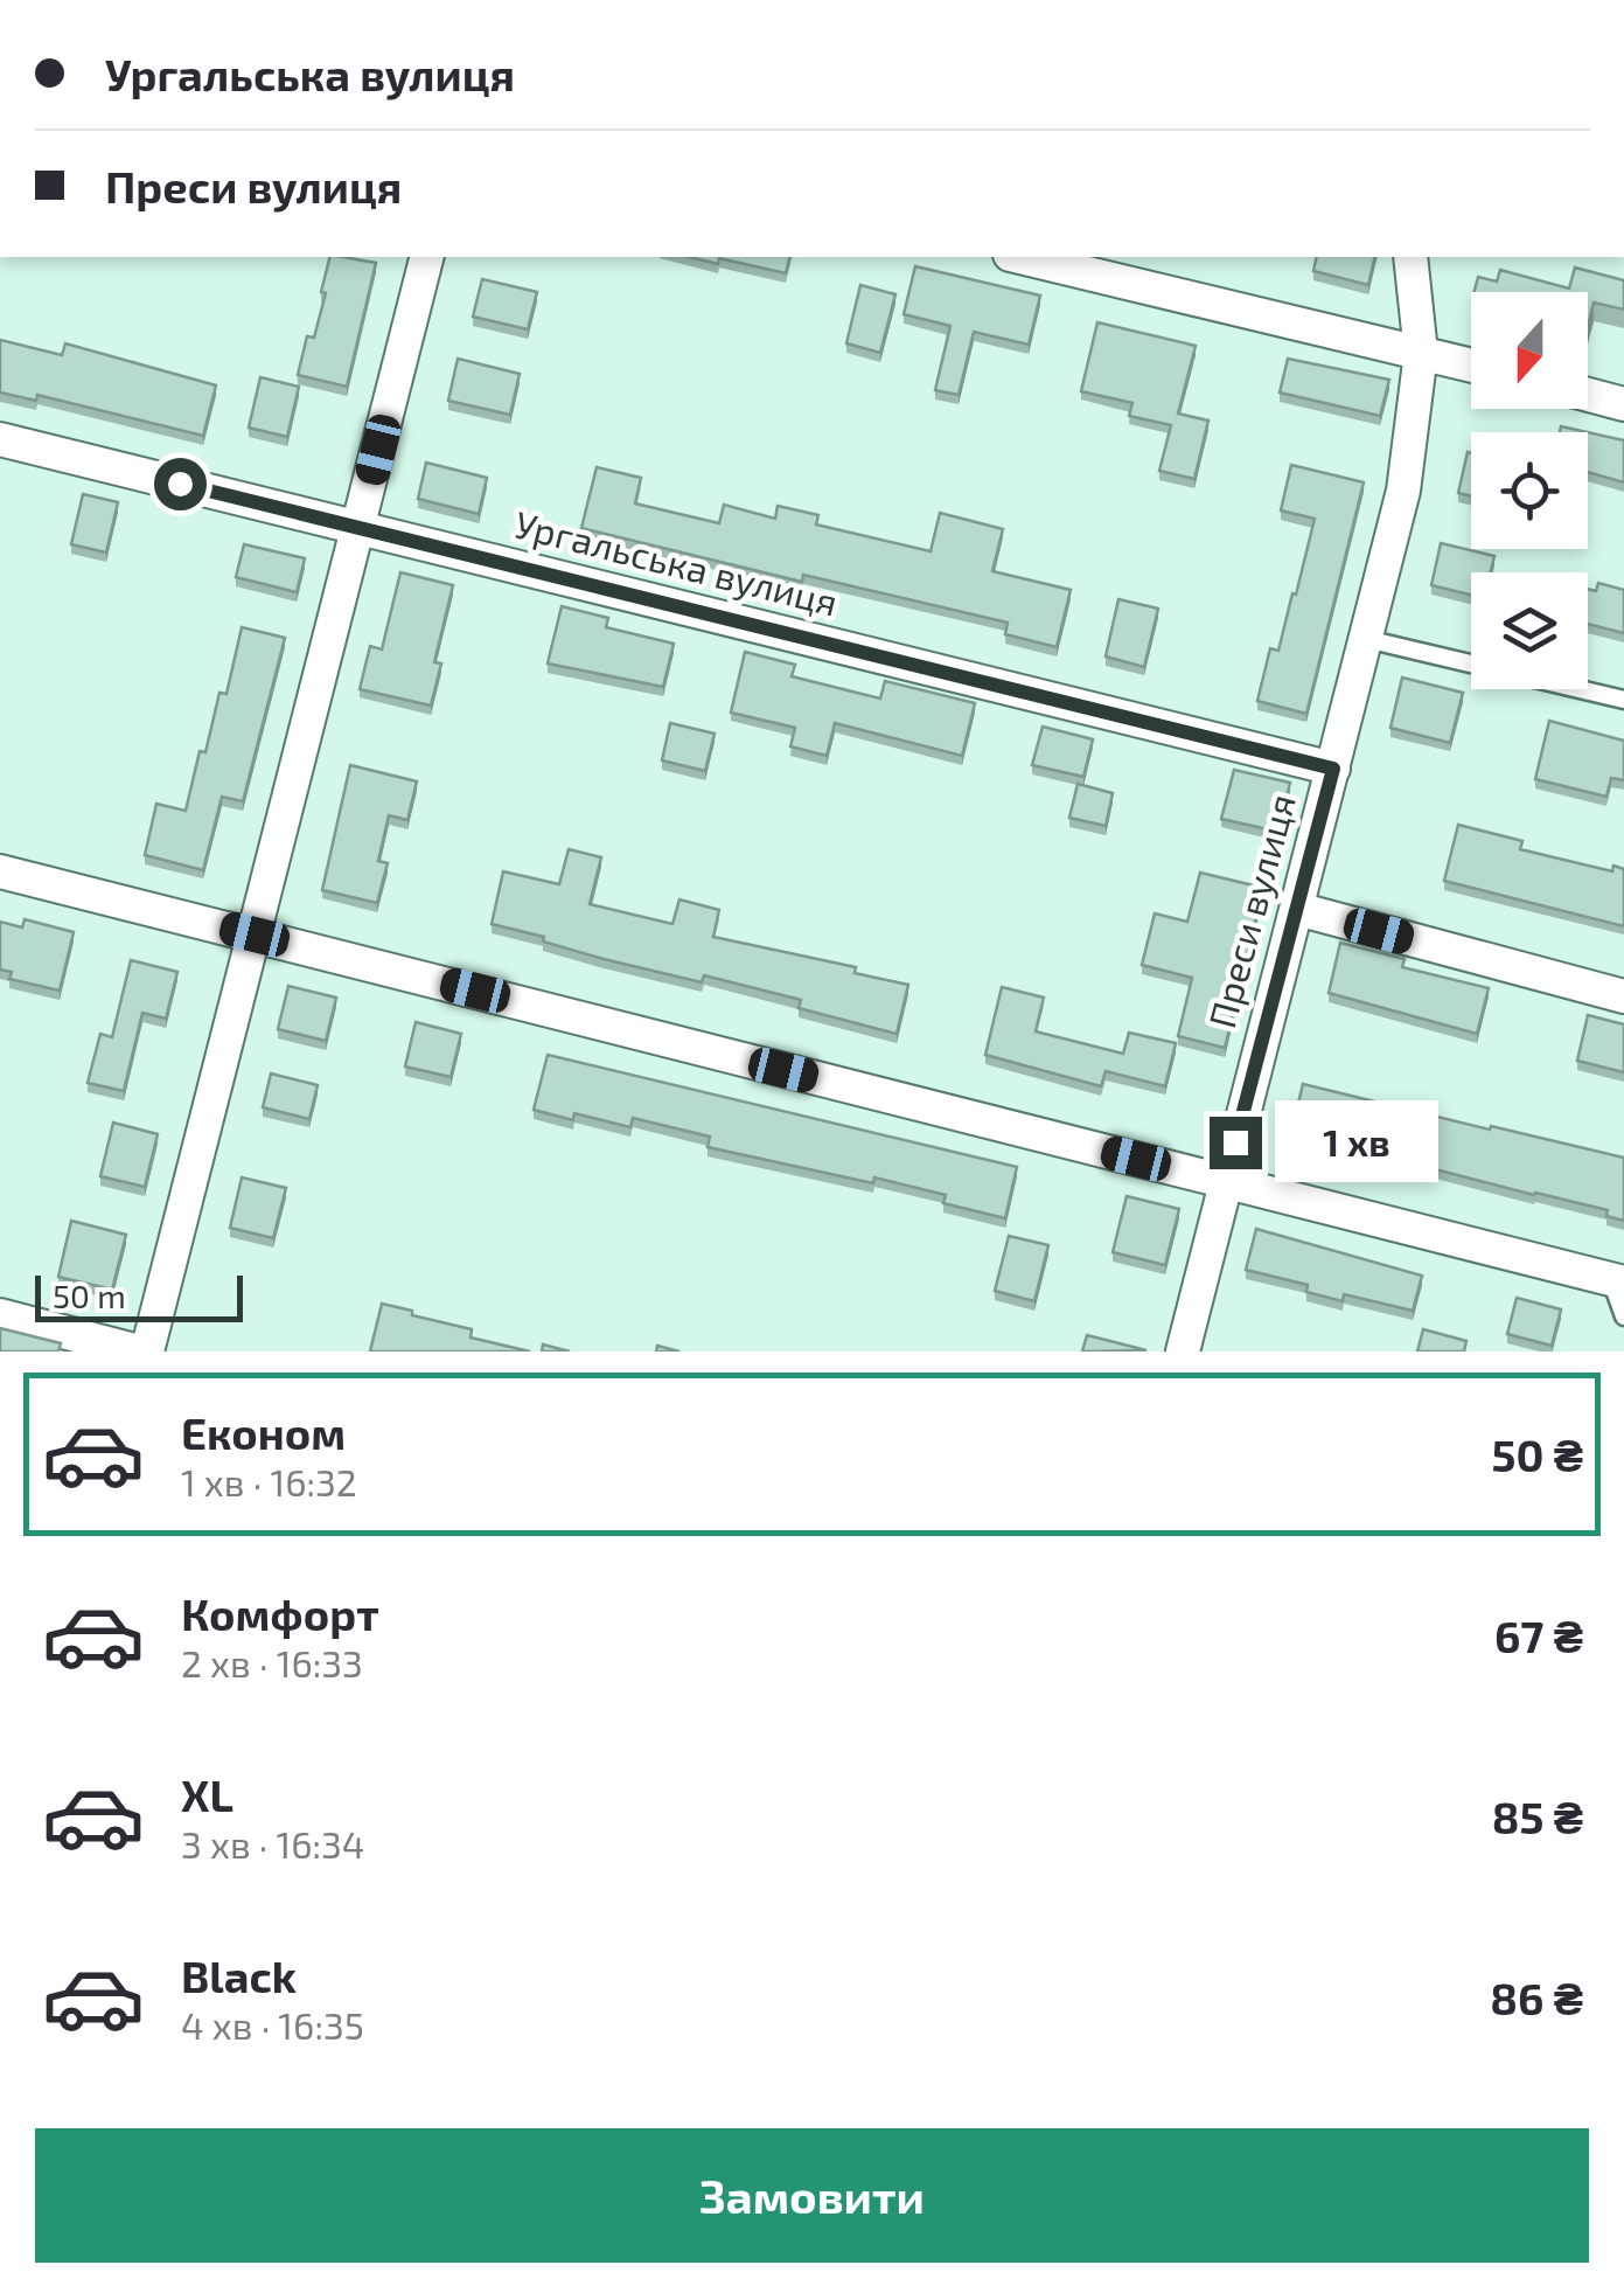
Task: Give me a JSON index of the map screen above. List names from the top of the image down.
{
  "streets": {
    "street": ["Ургальська вулиця", "Преси вулиця"]
  },
  "crossings": [
    ["Ургальська вулиця", "Преси вулиця"]
  ],
  "scale_bar": "50 m",
  "north": "bottom",
  "page": {
    "banner": ["Ургальська вулиця", "Преси вулиця"],
    "bubble": "1 хв",
    "scale": "50 m",
    "list": [
      {
        "name": "Економ",
        "note": "1 хв · 16:32",
        "value": "50 ₴"
      },
      {
        "name": "Комфорт",
        "note": "2 хв · 16:33",
        "value": "67 ₴"
      },
      {
        "name": "XL",
        "note": "3 хв · 16:34",
        "value": "85 ₴"
      },
      {
        "name": "Black",
        "note": "4 хв · 16:35",
        "value": "86 ₴"
      }
    ],
    "buttons": "Замовити"
  }
}
